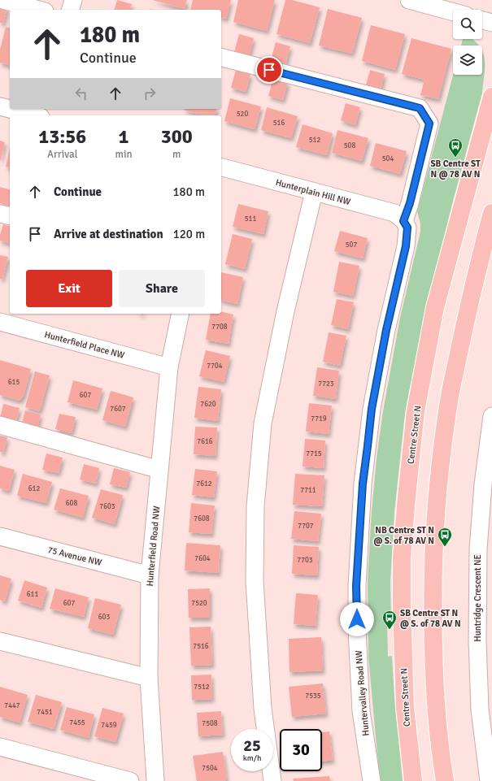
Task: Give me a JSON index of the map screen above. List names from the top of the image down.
{
  "streets": {
    "main road": ["Centre Street N"],
    "street": [
      "Hunterplain Hill NW",
      "Hunterfield Place NW",
      "Hunterfield Road NW",
      "75 Avenue NW",
      "Huntridge Crescent NE",
      "Huntervalley Road NW"
    ]
  },
  "crossings": [
    ["Hunterplain Hill NW", "Huntervalley Road NW"],
    ["Hunterfield Place NW", "Hunterfield Road NW"],
    ["Hunterfield Road NW", "75 Avenue NW"]
  ],
  "places": {
    "bus stop": ["SB Centre ST N @ 78 AV N", "NB Centre ST N @ S. of 78 AV N", "SB Centre ST N @ S. of 78 AV N"]
  },
  "house_numbers": [
    "520",
    "516",
    "512",
    "508",
    "504",
    "511",
    "507",
    "7708",
    "7704",
    "615",
    "7723",
    "607",
    "7620",
    "7607",
    "7719",
    "7616",
    "7715",
    "7612",
    "612",
    "7711",
    "608",
    "7603",
    "7608",
    "7707",
    "7604",
    "7703",
    "611",
    "607",
    "7520",
    "603",
    "7516",
    "7512",
    "7535",
    "7447",
    "7451",
    "7455",
    "7508",
    "7459",
    "7504"
  ],
  "page": {
    "turn": ["180 m", "Continue"],
    "eta": [
      "13:56",
      "Arrival",
      "1",
      "min",
      "300",
      "m"
    ],
    "list": [
      {
        "name": "Continue",
        "value": "180 m"
      },
      {
        "name": "Arrive at destination",
        "value": "120 m"
      }
    ],
    "buttons": ["Exit", "Share"],
    "speed": "25 km/h",
    "limit": "30"
  }
}
